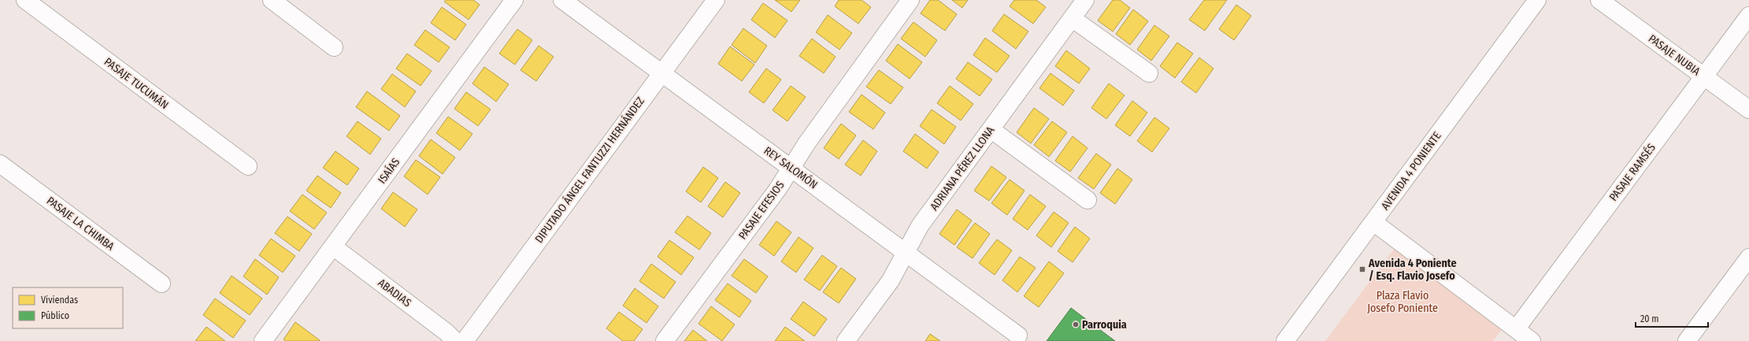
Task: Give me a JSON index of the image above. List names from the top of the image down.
{
  "streets": {
    "street": [
      "PASAJE NUBIA",
      "PASAJE TUCUMÁN",
      "REY SALOMÓN",
      "ADRIANA PÉREZ LLONA",
      "DIPUTADO ÁNGEL FANTUZZI HERNÁNDEZ",
      "ISAÍAS",
      "AVENIDA 4 PONIENTE",
      "PASAJE RAMSÉS",
      "PASAJE EFESIOS",
      "PASAJE LA CHIMBA",
      "ABADIAS"
    ]
  },
  "crossings": [
    ["PASAJE NUBIA", "PASAJE RAMSÉS"],
    ["REY SALOMÓN", "ADRIANA PÉREZ LLONA"],
    ["REY SALOMÓN", "DIPUTADO ÁNGEL FANTUZZI HERNÁNDEZ"],
    ["REY SALOMÓN", "PASAJE EFESIOS"],
    ["ISAÍAS", "ABADIAS"]
  ],
  "parks": ["Plaza Flavio Josefo Poniente"],
  "places": {
    "transit": ["Avenida 4 Poniente / Esq. Flavio Josefo"],
    "other": ["Parroquia"]
  },
  "legend": ["Viviendas", "Público"],
  "scale_bar": "20 m"
}
